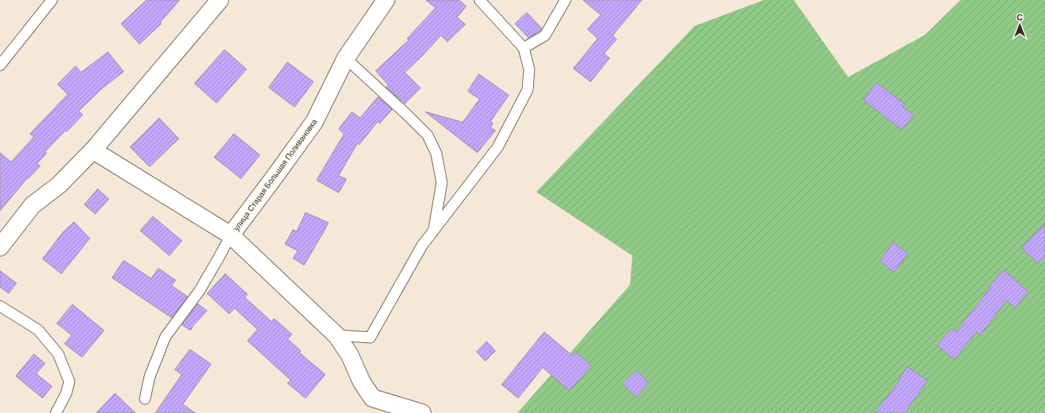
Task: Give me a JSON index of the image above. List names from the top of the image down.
{
  "streets": {
    "street": ["улица Старая Большая Поливановка"]
  },
  "north": "top"
}
